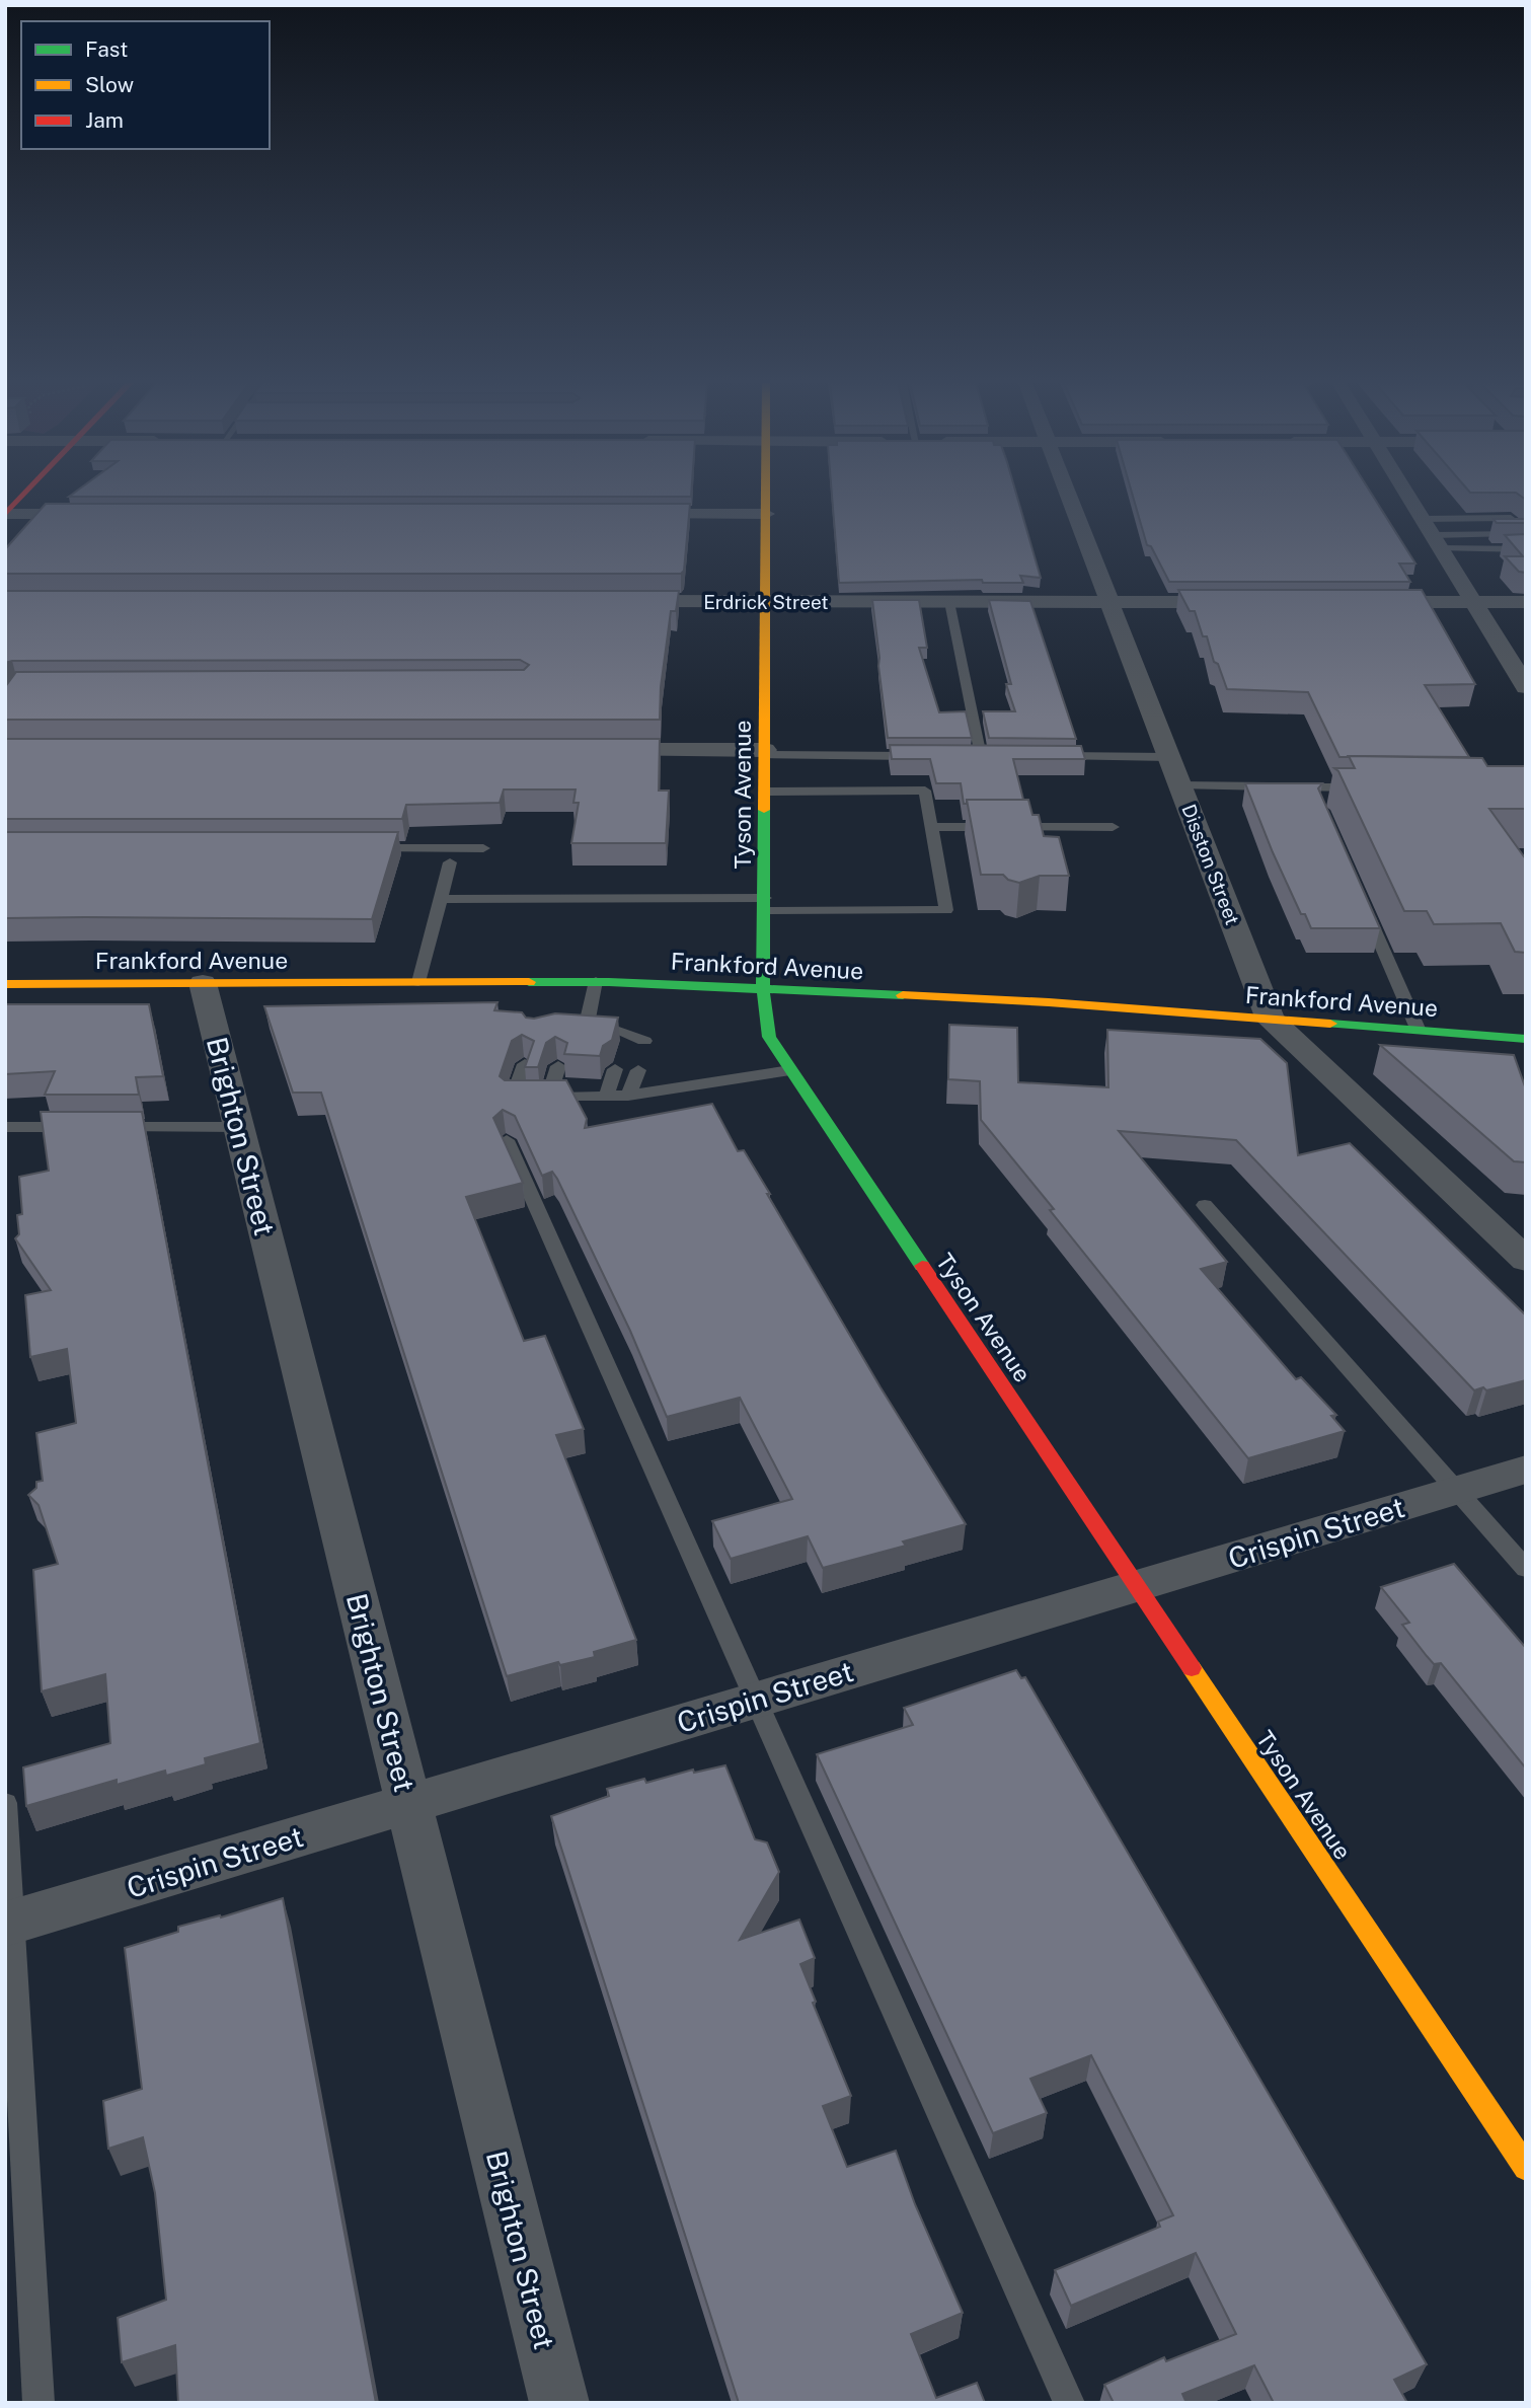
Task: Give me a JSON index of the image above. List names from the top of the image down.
{
  "streets": {
    "street": [
      "Erdrick Street",
      "Tyson Avenue",
      "Disston Street",
      "Frankford Avenue",
      "Brighton Street",
      "Crispin Street"
    ]
  },
  "crossings": [
    ["Erdrick Street", "Tyson Avenue"],
    ["Erdrick Street", "Disston Street"],
    ["Tyson Avenue", "Frankford Avenue"],
    ["Tyson Avenue", "Crispin Street"],
    ["Disston Street", "Frankford Avenue"],
    ["Frankford Avenue", "Brighton Street"],
    ["Brighton Street", "Crispin Street"]
  ],
  "legend": ["Fast", "Slow", "Jam"]
}
